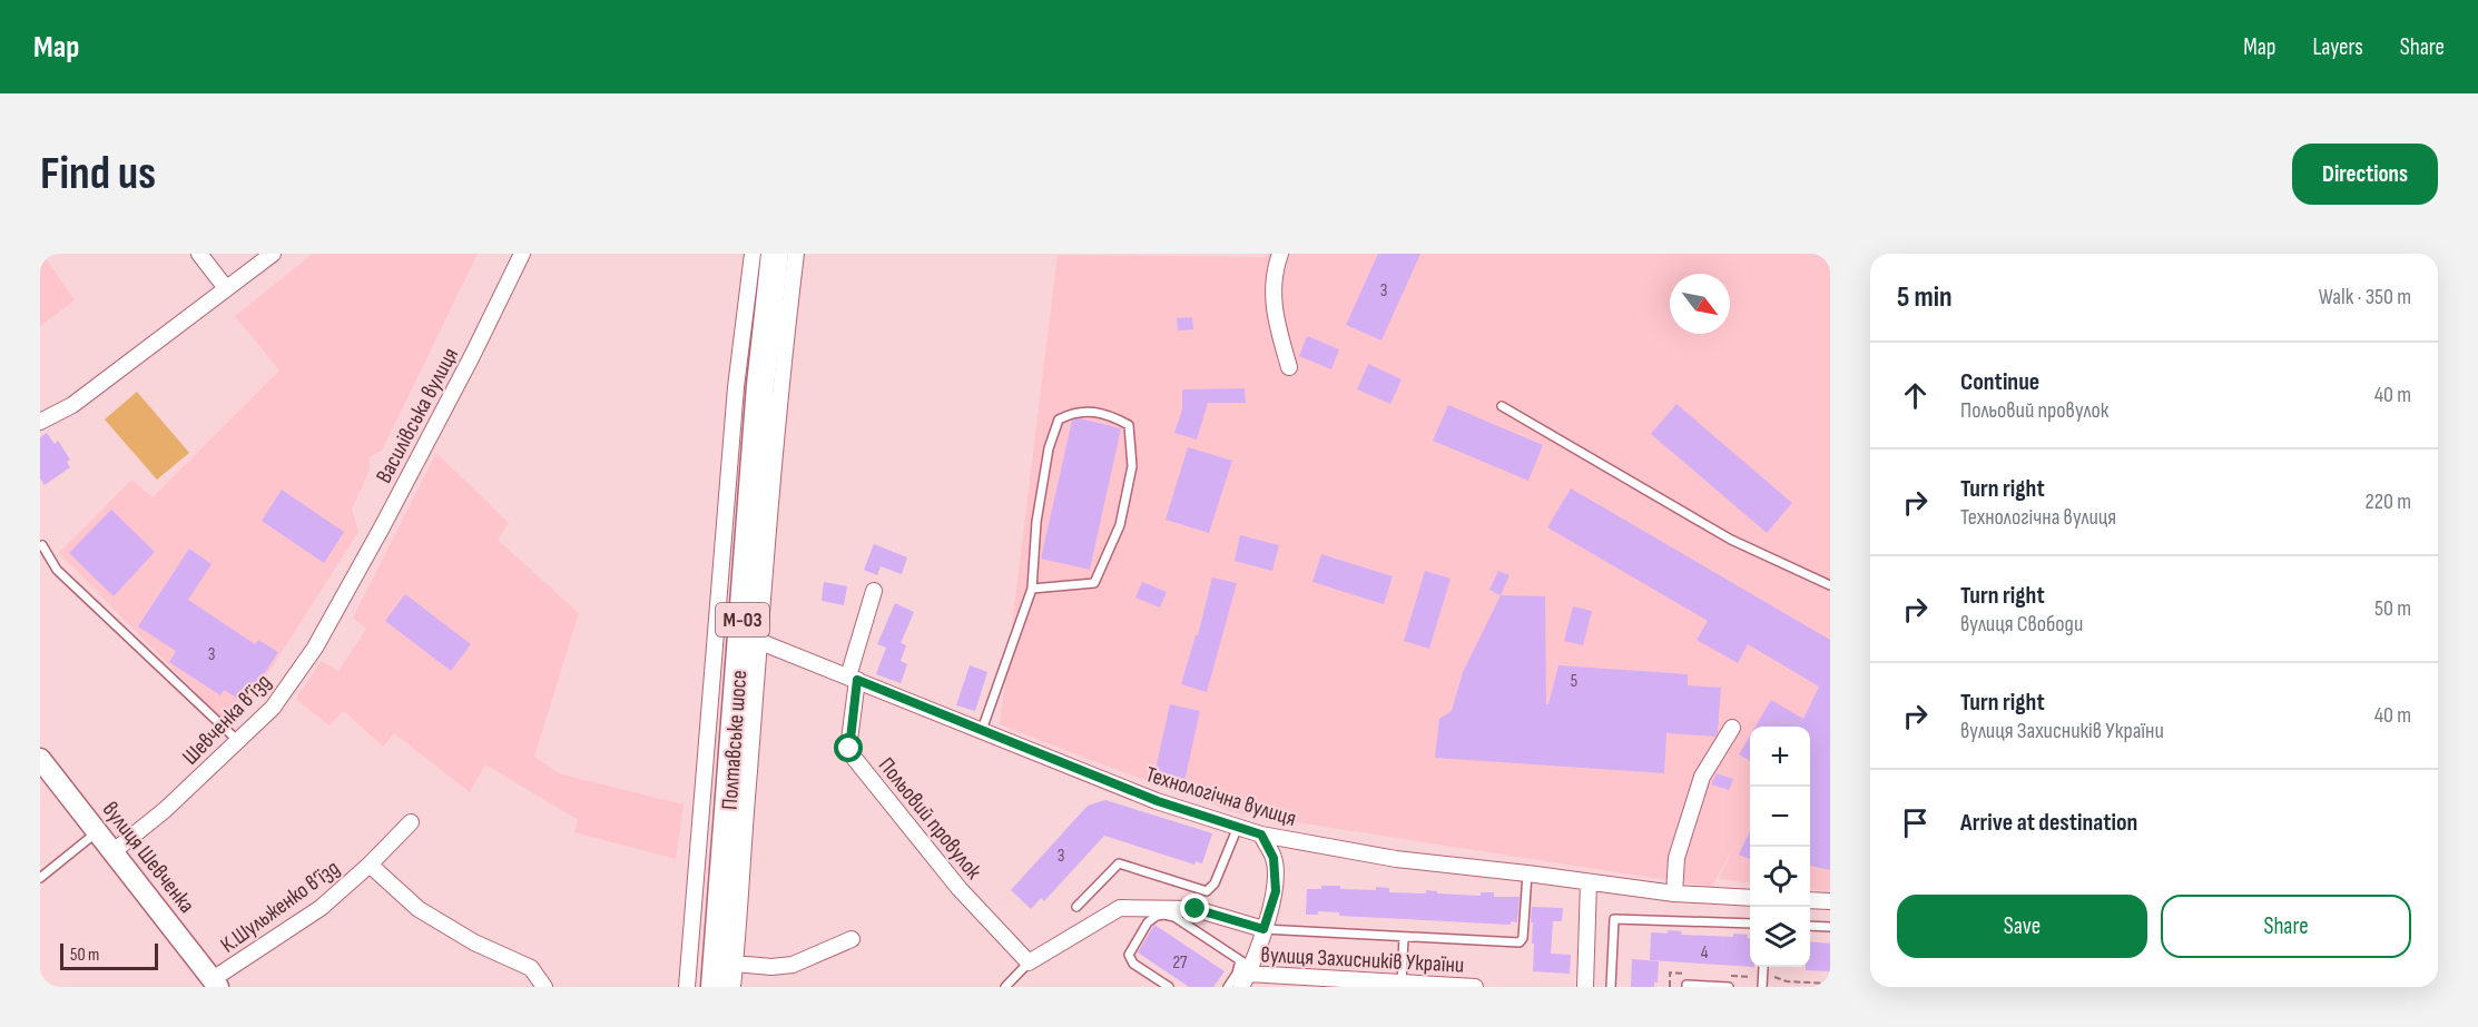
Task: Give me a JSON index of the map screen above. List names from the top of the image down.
{
  "streets": {
    "highway": ["М-03", "Полтавське шосе"],
    "street": [
      "Василівська вулиця",
      "Шевченка в’їзд",
      "Технологічна вулиця",
      "Польовий провулок",
      "вулиця Шевченка",
      "К.Шульженко в’їзд",
      "вулиця Захисників України"
    ]
  },
  "crossings": [
    ["Василівська вулиця", "Шевченка в’їзд"],
    ["Шевченка в’їзд", "вулиця Шевченка"],
    ["Полтавське шосе", "Технологічна вулиця"],
    ["Технологічна вулиця", "Польовий провулок"],
    ["Польовий провулок", "вулиця Захисників України"],
    ["вулиця Шевченка", "К.Шульженко в’їзд"]
  ],
  "house_numbers": [
    "3",
    "3",
    "5",
    "3",
    "4",
    "27"
  ],
  "scale_bar": "50 m",
  "north": "bottom right",
  "page": {
    "header": "Map",
    "nav": ["Map", "Layers", "Share"],
    "buttons": [
      "Directions",
      ["Save", "Share"]
    ],
    "title": "Find us",
    "heading": ["5 min", "Walk · 350 m"],
    "list": [
      ["Continue", "Польовий провулок", "40 m"],
      ["Turn right", "Технологічна вулиця", "220 m"],
      ["Turn right", "вулиця Свободи", "50 m"],
      ["Turn right", "вулиця Захисників України", "40 m"],
      "Arrive at destination"
    ],
    "map_buttons": ["+", "−"],
    "scale": "50 m"
  }
}
